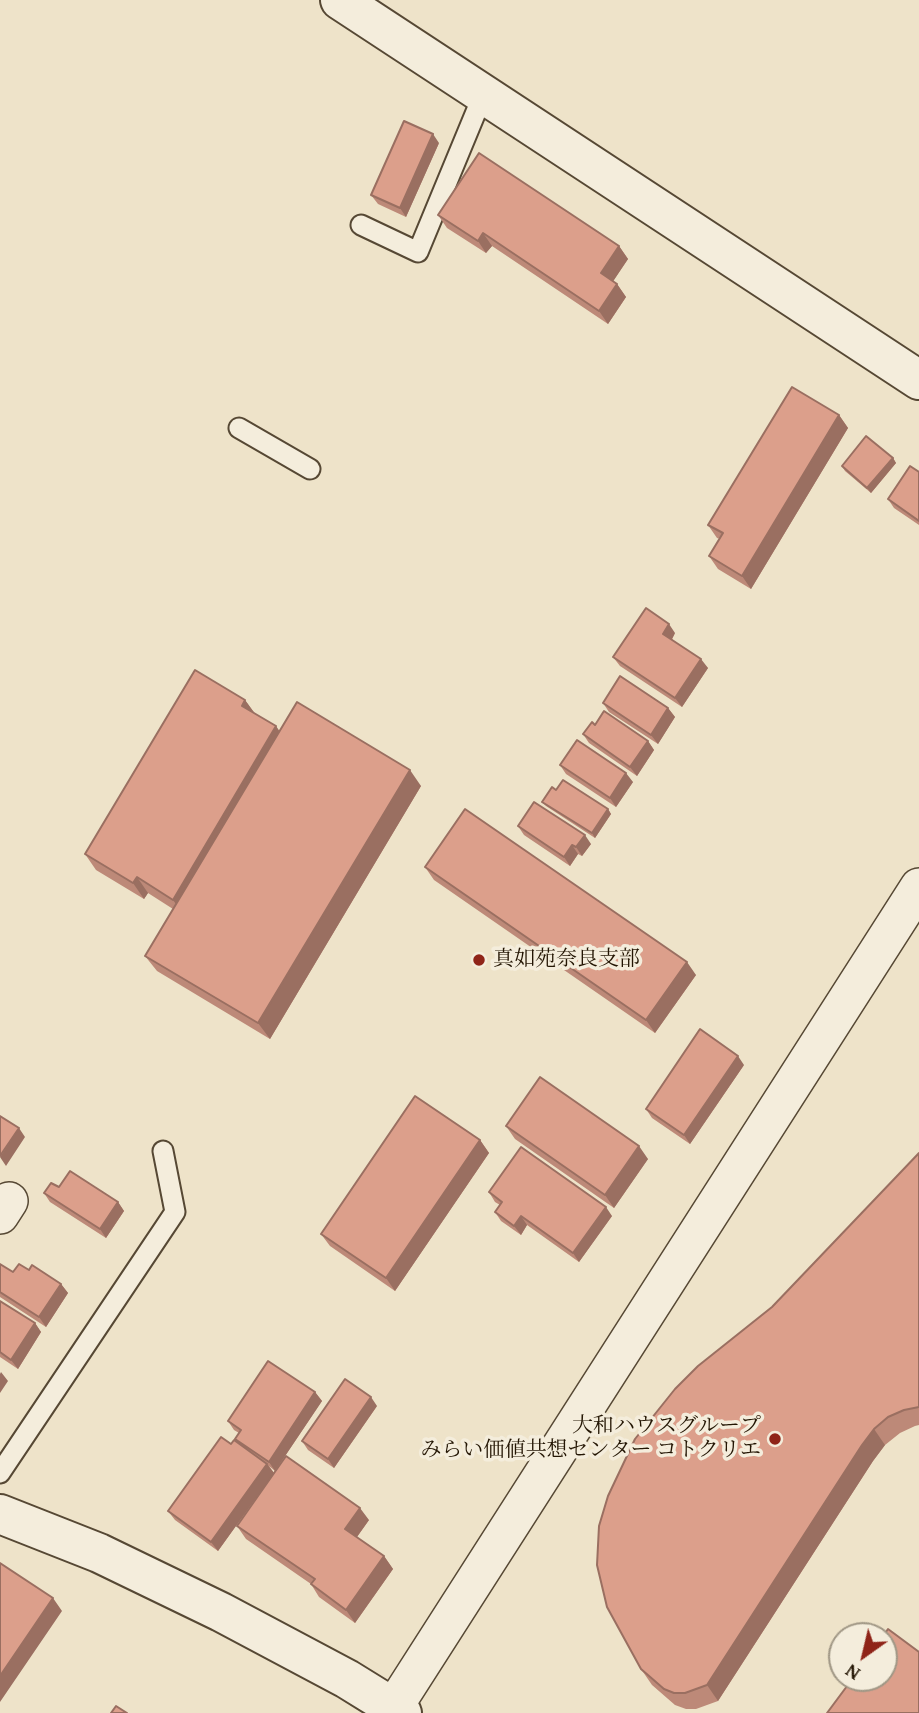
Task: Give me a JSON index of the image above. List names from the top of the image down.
{
  "places": ["真如苑奈良支部", "大和ハウスグループ みらい価値共想センター コトクリエ"],
  "north": "bottom left"
}
